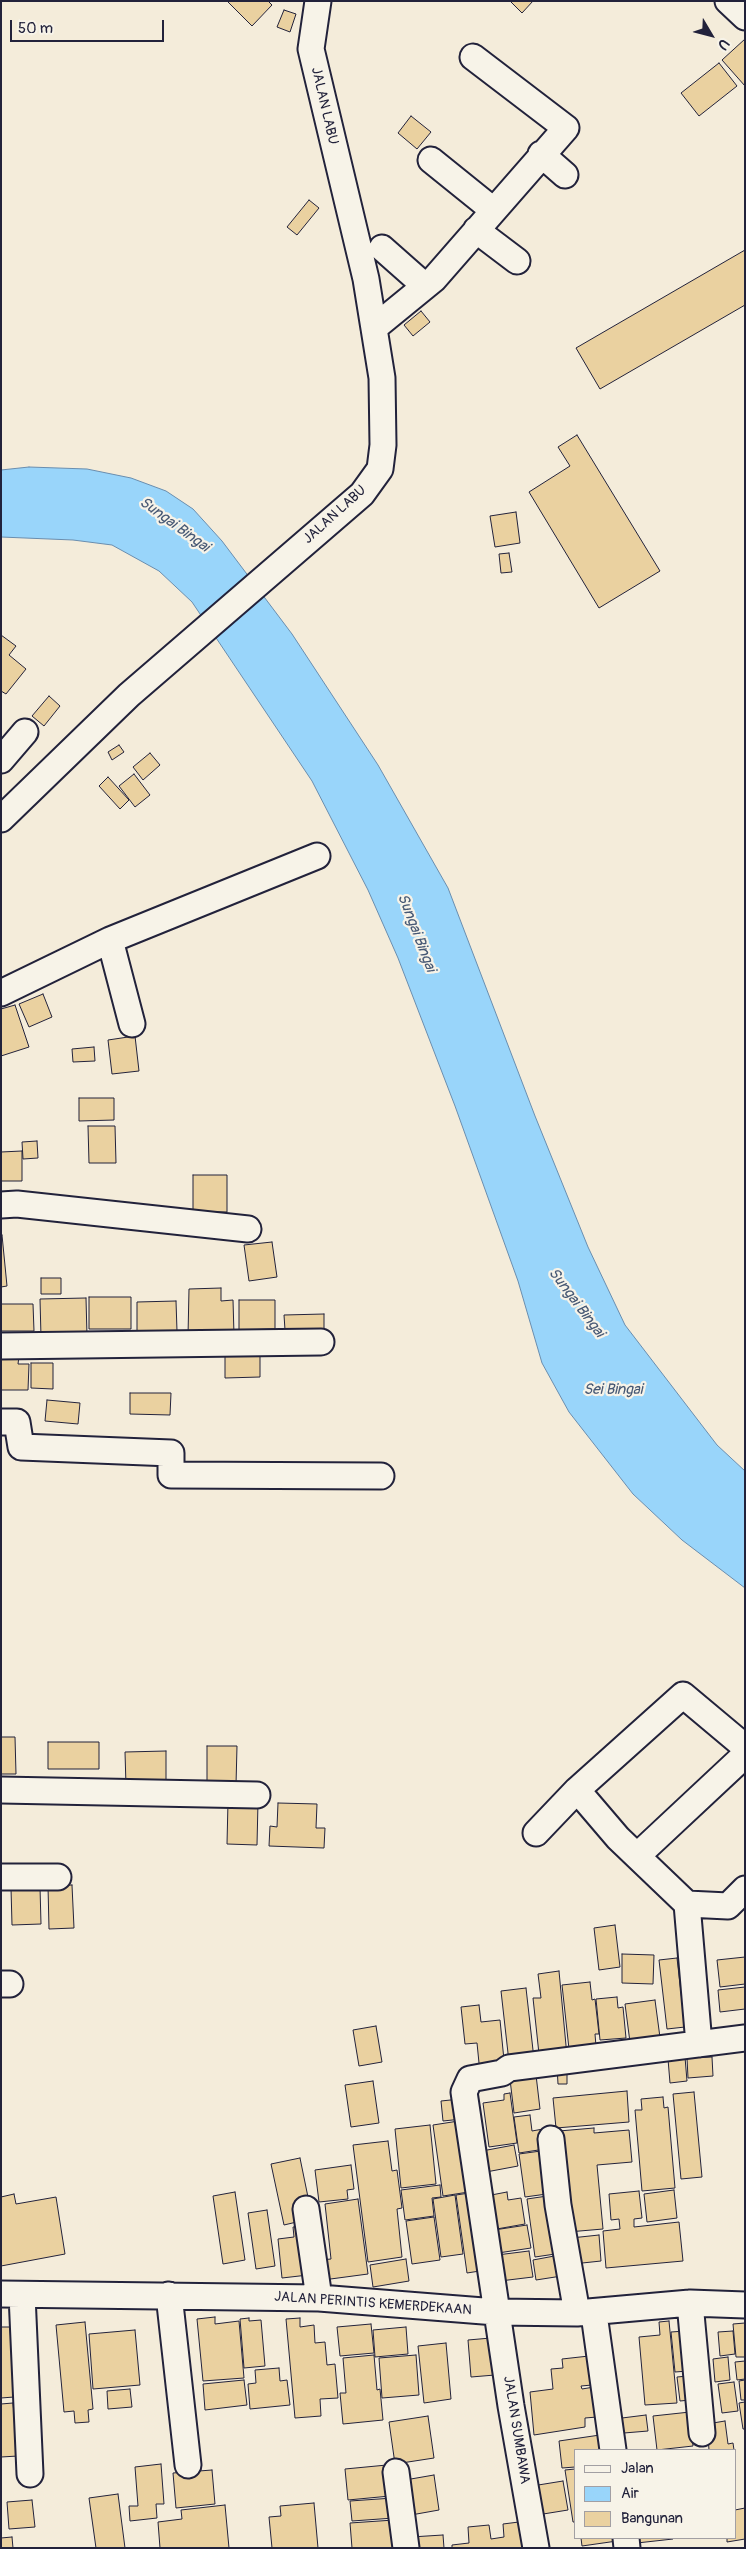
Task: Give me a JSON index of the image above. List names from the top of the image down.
{
  "streets": {
    "street": ["JALAN LABU", "JALAN PERINTIS KEMERDEKAAN", "JALAN SUMBAWA"]
  },
  "crossings": [
    ["JALAN PERINTIS KEMERDEKAAN", "JALAN SUMBAWA"]
  ],
  "water": ["Sungai Bingai", "Sei Bingai"],
  "legend": ["Jalan", "Air", "Bangunan"],
  "scale_bar": "50 m",
  "north": "bottom right"
}
